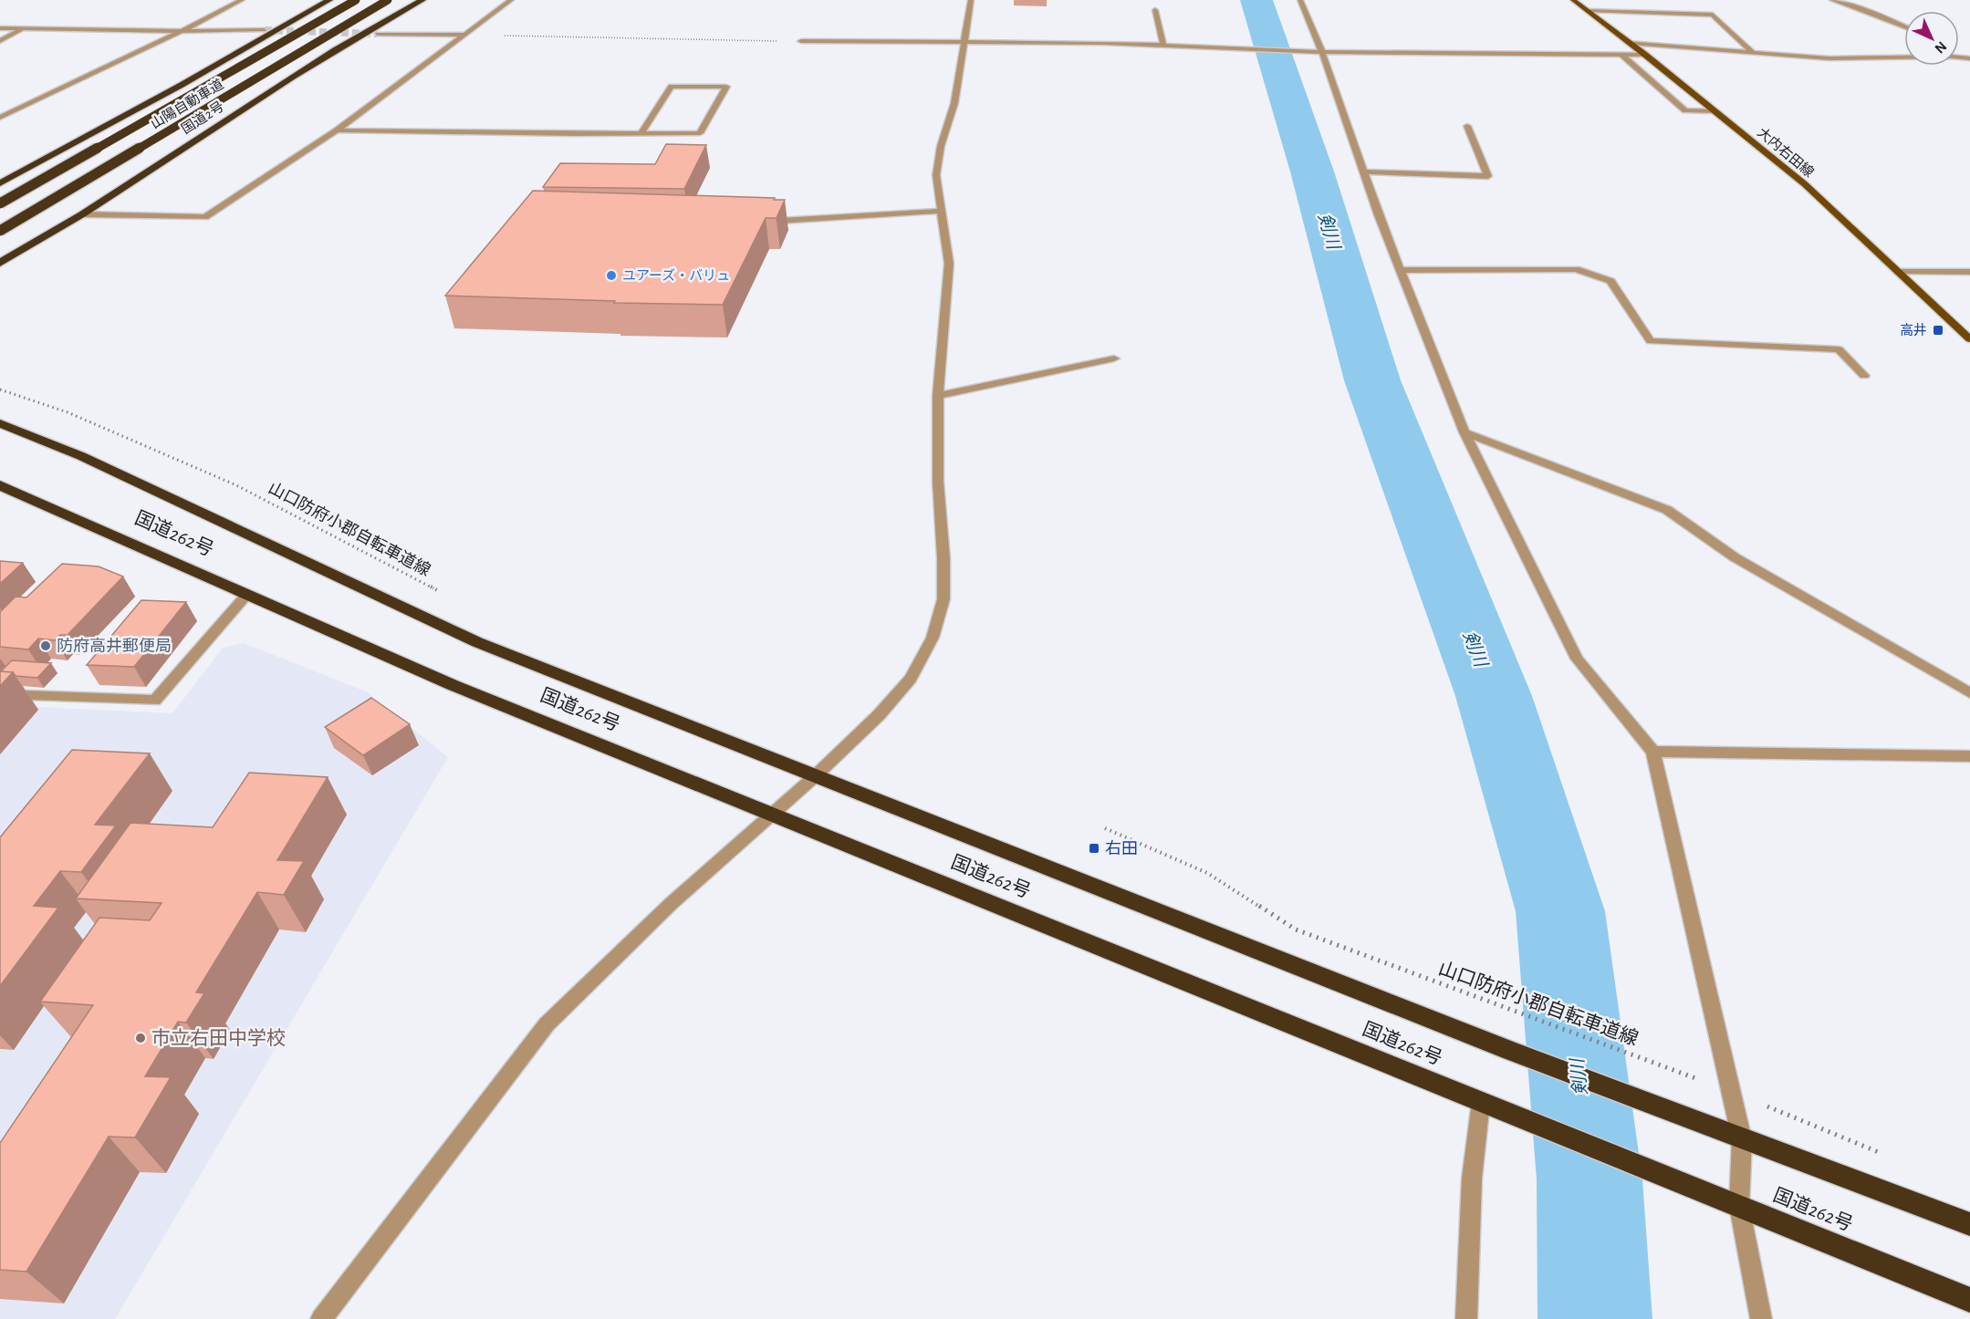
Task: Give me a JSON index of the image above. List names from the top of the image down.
{
  "streets": {
    "highway": ["山陽自動車道", "国道2号", "国道262号"],
    "main road": ["大内右田線"],
    "path": ["山口防府小郡自転車道線"]
  },
  "water": ["剣川"],
  "places": {
    "other": ["ユアーズ・バリュ", "防府高井郵便局", "市立右田中学校"],
    "transit": ["高井", "右田"]
  },
  "north": "bottom right"
}
